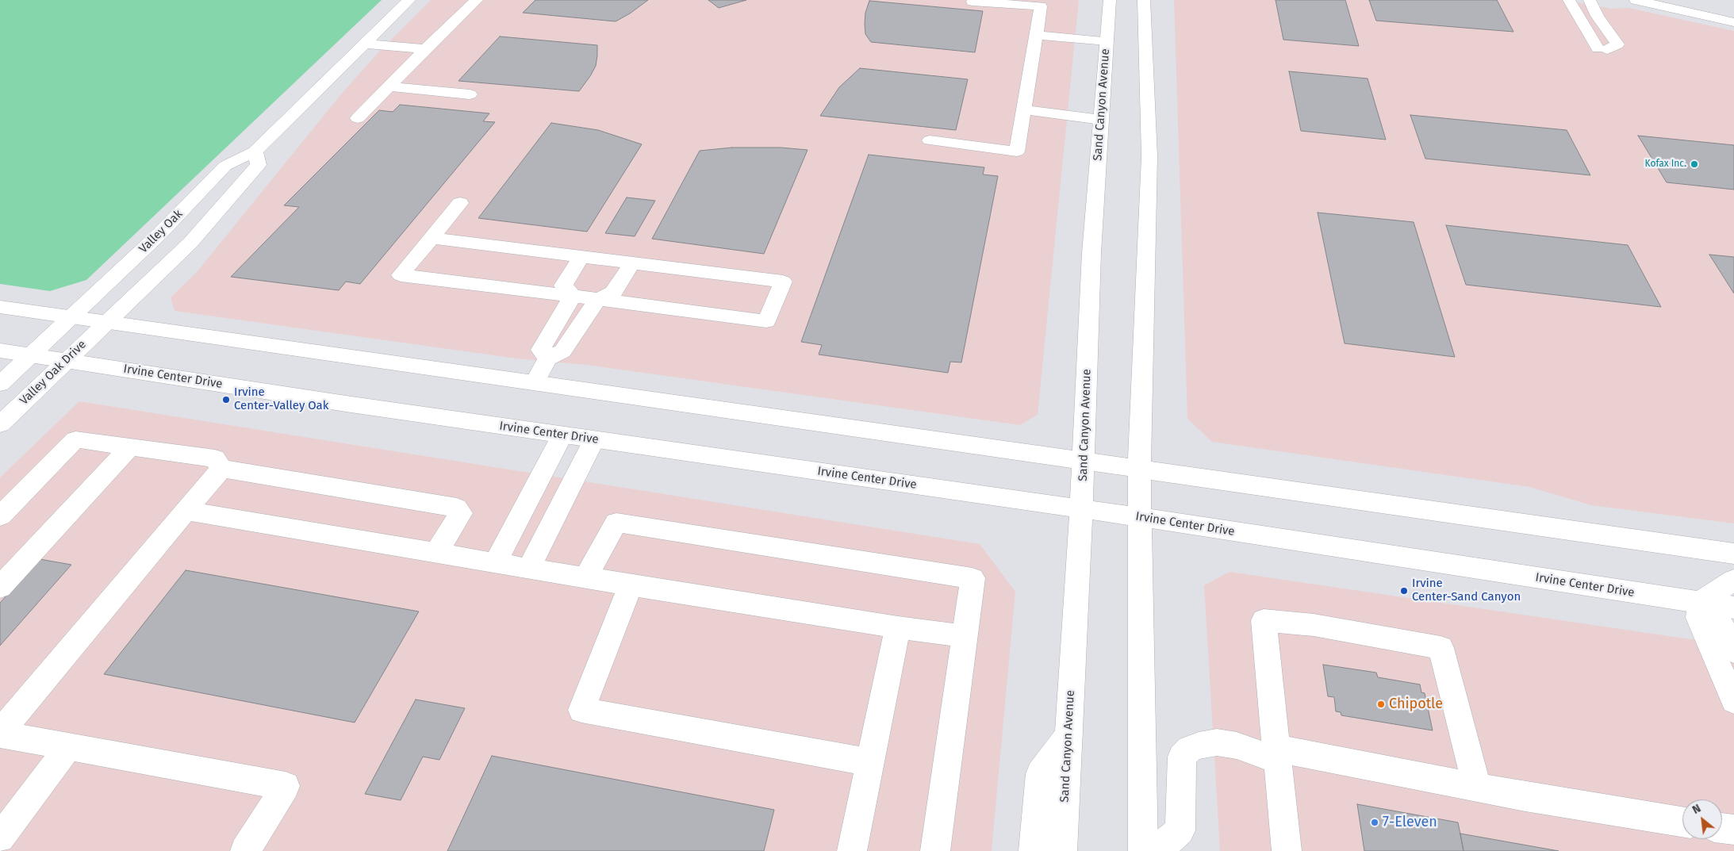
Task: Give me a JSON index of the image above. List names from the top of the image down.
{
  "streets": {
    "main road": [
      "Sand Canyon Avenue",
      "Valley Oak",
      "Valley Oak Drive",
      "Irvine Center Drive"
    ]
  },
  "crossings": [
    ["Sand Canyon Avenue", "Irvine Center Drive"],
    ["Valley Oak Drive", "Irvine Center Drive"]
  ],
  "places": [
    "Kofax Inc.",
    "Irvine Center-Valley Oak",
    "Irvine Center-Sand Canyon",
    "Chipotle",
    "7-Eleven"
  ],
  "north": "top left"
}
